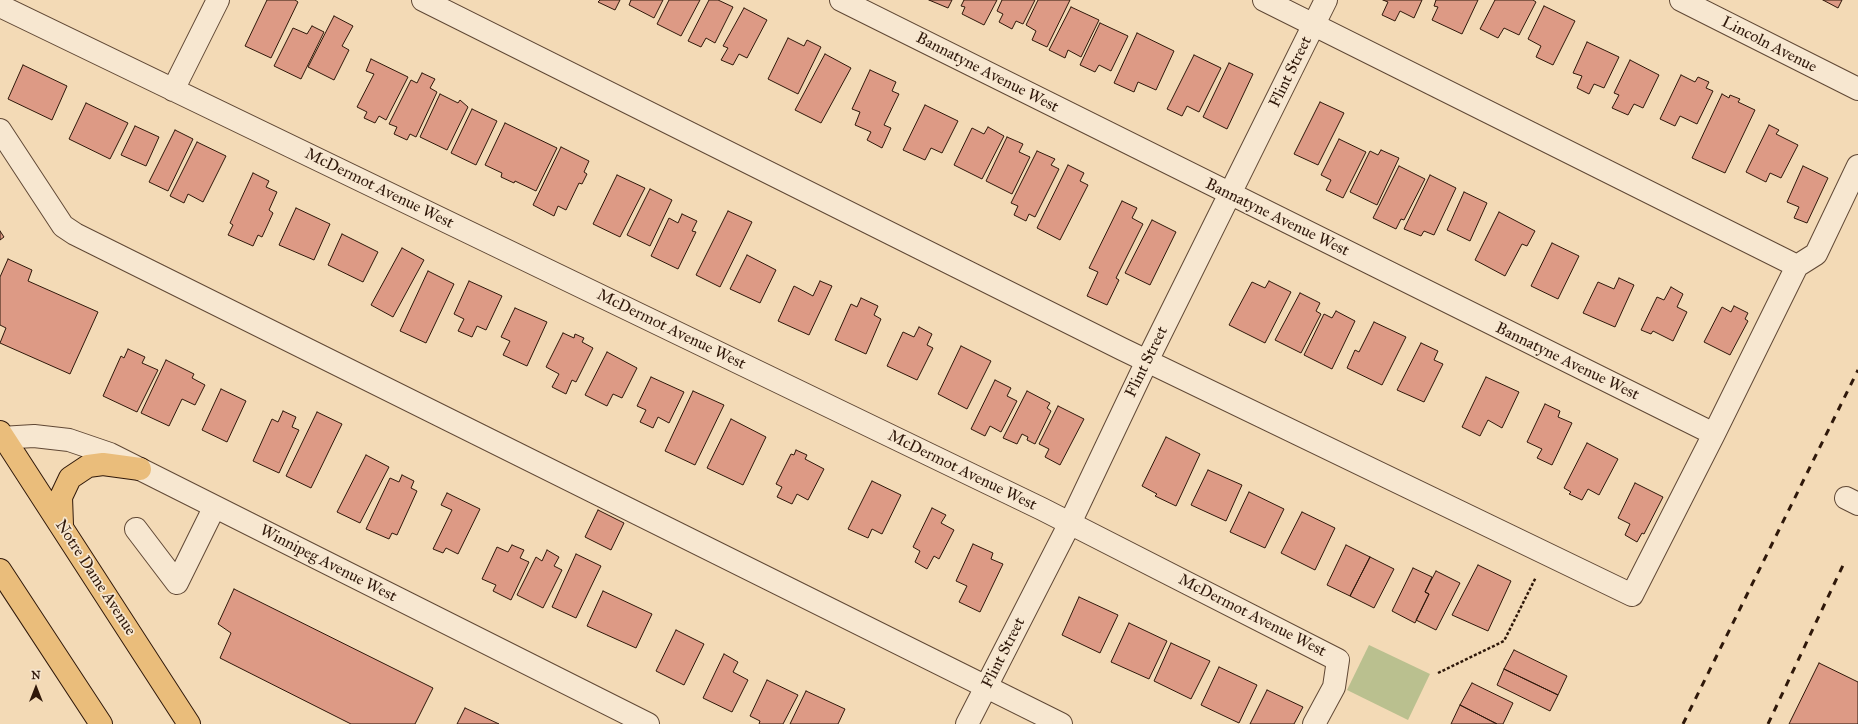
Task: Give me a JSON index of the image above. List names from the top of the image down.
{
  "streets": {
    "main road": ["Notre Dame Avenue"],
    "street": [
      "Lincoln Avenue",
      "Flint Street",
      "Bannatyne Avenue West",
      "McDermot Avenue West",
      "Winnipeg Avenue West"
    ]
  },
  "crossings": [
    ["Flint Street", "Bannatyne Avenue West"],
    ["Flint Street", "McDermot Avenue West"],
    ["Winnipeg Avenue West", "Notre Dame Avenue"]
  ],
  "north": "top"
}
